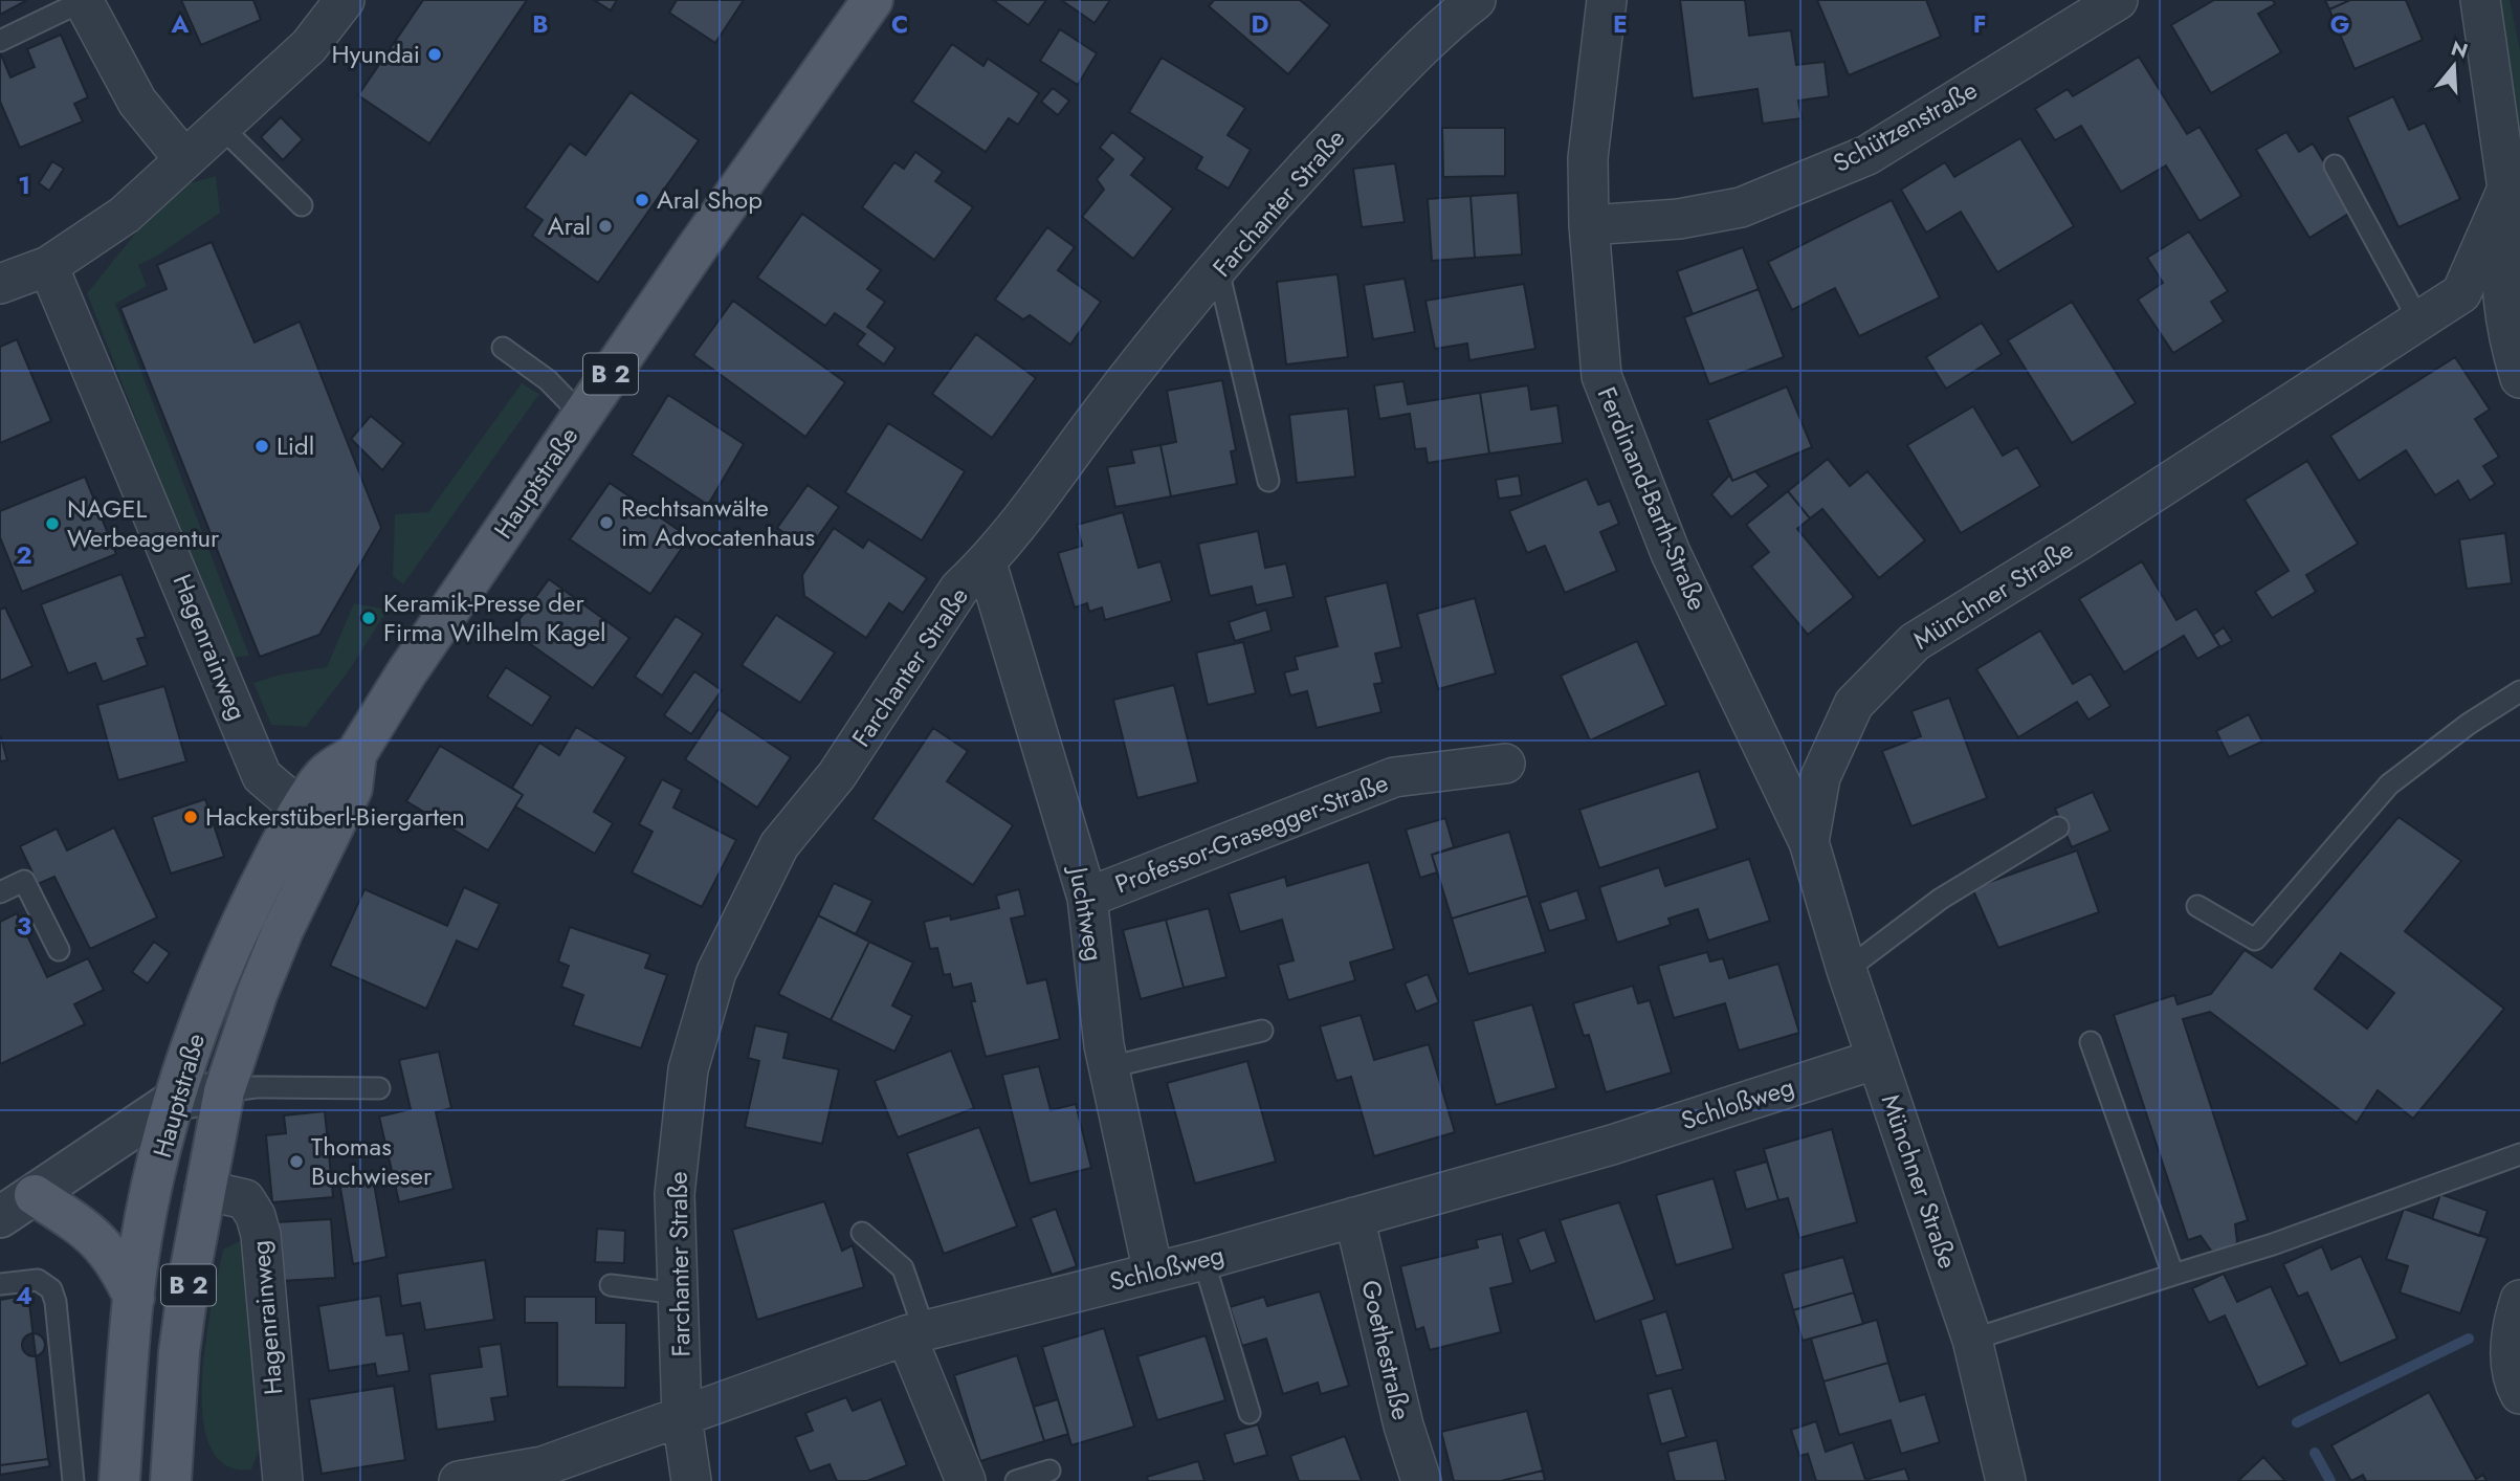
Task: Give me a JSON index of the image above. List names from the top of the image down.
{
  "streets": {
    "main road": ["B 2", "Hauptstraße"],
    "street": [
      "Schützenstraße",
      "Farchanter Straße",
      "Ferdinand-Barth-Straße",
      "Münchner Straße",
      "Hagenrainweg",
      "Professor-Grasegger-Straße",
      "Juchtweg",
      "Schloßweg",
      "Goethestraße"
    ]
  },
  "crossings": [
    ["Schützenstraße", "Ferdinand-Barth-Straße"],
    ["Farchanter Straße", "Juchtweg"],
    ["Farchanter Straße", "Schloßweg"],
    ["Hauptstraße", "Hagenrainweg"],
    ["Ferdinand-Barth-Straße", "Münchner Straße"],
    ["Münchner Straße", "Schloßweg"],
    ["Professor-Grasegger-Straße", "Juchtweg"],
    ["Juchtweg", "Schloßweg"],
    ["Schloßweg", "Goethestraße"]
  ],
  "places": [
    "Hyundai",
    "Aral Shop",
    "Aral",
    "Lidl",
    "Rechtsanwälte im Advocatenhaus",
    "NAGEL Werbeagentur",
    "Keramik-Presse der Firma Wilhelm Kagel",
    "Hackerstüberl-Biergarten",
    "Thomas Buchwieser"
  ],
  "north": "top",
  "grid": {
    "columns": [
      "A",
      "B",
      "C",
      "D",
      "E",
      "F",
      "G"
    ],
    "rows": [
      "1",
      "2",
      "3",
      "4"
    ]
  }
}
